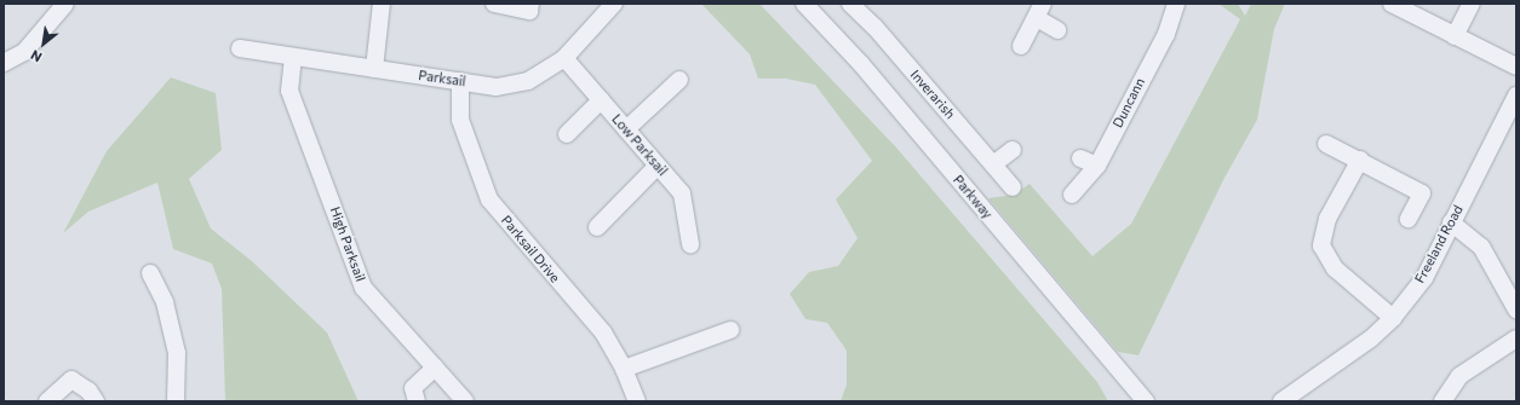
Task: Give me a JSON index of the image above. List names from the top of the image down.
{
  "streets": {
    "street": [
      "Parksail",
      "Inverarish",
      "Duncann",
      "Low Parksail",
      "Parkway",
      "High Parksail",
      "Freeland Road",
      "Parksail Drive"
    ]
  },
  "crossings": [
    ["Parksail", "Low Parksail"],
    ["Parksail", "High Parksail"],
    ["Parksail", "Parksail Drive"]
  ],
  "north": "bottom left"
}
